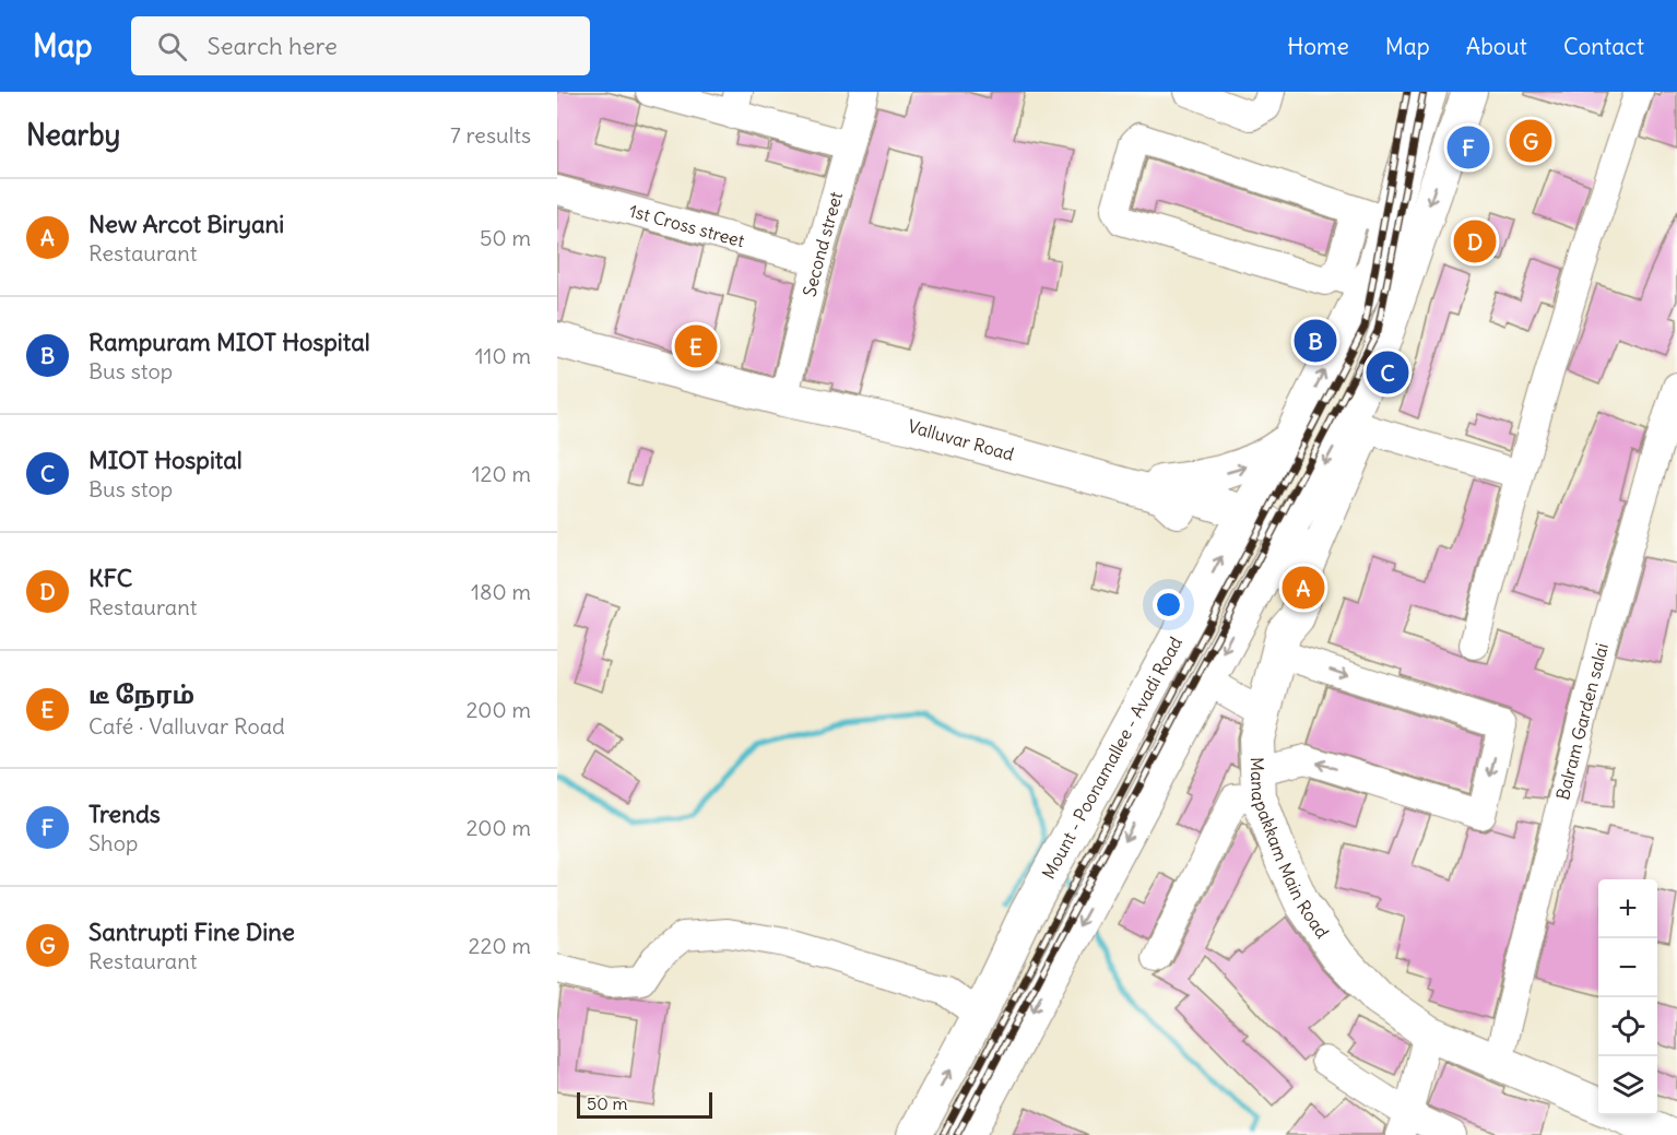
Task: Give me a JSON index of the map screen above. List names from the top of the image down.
{
  "streets": {
    "main road": ["Valluvar Road", "Mount - Poonamallee - Avadi Road", "Manapakkam Main Road"],
    "street": ["1st Cross street", "Second street", "Balram Garden salai"]
  },
  "crossings": [
    ["1st Cross street", "Second street"],
    ["Second street", "Valluvar Road"],
    ["Valluvar Road", "Mount - Poonamallee - Avadi Road"],
    ["Balram Garden salai", "Manapakkam Main Road"]
  ],
  "scale_bar": "50 m",
  "page": {
    "header": "Map",
    "search": "Search here",
    "nav": [
      "Home",
      "Map",
      "About",
      "Contact"
    ],
    "heading": ["Nearby", "7 results"],
    "pins": [
      "G",
      "F",
      "D",
      "B",
      "E",
      "C",
      "A"
    ],
    "list": [
      {
        "mark": "A",
        "name": "New Arcot Biryani",
        "note": "Restaurant",
        "value": "50 m"
      },
      {
        "mark": "B",
        "name": "Rampuram MIOT Hospital",
        "note": "Bus stop",
        "value": "110 m"
      },
      {
        "mark": "C",
        "name": "MIOT Hospital",
        "note": "Bus stop",
        "value": "120 m"
      },
      {
        "mark": "D",
        "name": "KFC",
        "note": "Restaurant",
        "value": "180 m"
      },
      {
        "mark": "E",
        "name": "டீ நேரம்",
        "note": "Café · Valluvar Road",
        "value": "200 m"
      },
      {
        "mark": "F",
        "name": "Trends",
        "note": "Shop",
        "value": "200 m"
      },
      {
        "mark": "G",
        "name": "Santrupti Fine Dine",
        "note": "Restaurant",
        "value": "220 m"
      }
    ],
    "map_buttons": ["+", "−"],
    "scale": "50 m"
  }
}
